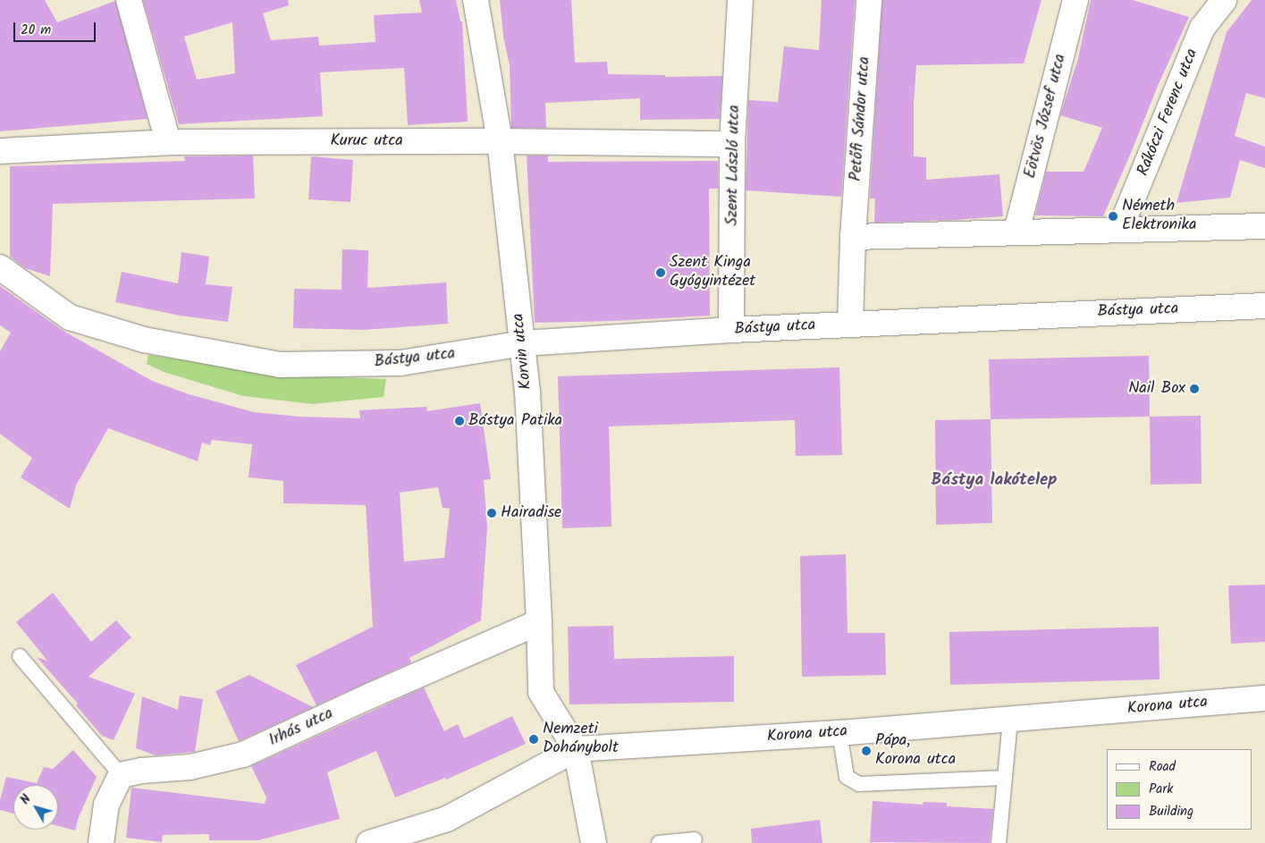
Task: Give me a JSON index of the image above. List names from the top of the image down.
{
  "streets": {
    "street": [
      "Rákóczi Ferenc utca",
      "Eötvös József utca",
      "Petőfi Sándor utca",
      "Kuruc utca",
      "Szent László utca",
      "Bástya utca",
      "Korvin utca",
      "Korona utca",
      "Irhás utca"
    ]
  },
  "crossings": [
    ["Kuruc utca", "Szent László utca"],
    ["Kuruc utca", "Korvin utca"],
    ["Szent László utca", "Bástya utca"],
    ["Bástya utca", "Korvin utca"],
    ["Korvin utca", "Korona utca"],
    ["Korvin utca", "Irhás utca"]
  ],
  "districts": ["Bástya lakótelep"],
  "places": [
    "Németh Elektronika",
    "Szent Kinga Gyógyintézet",
    "Nail Box",
    "Bástya Patika",
    "Hairadise",
    "Nemzeti Dohánybolt",
    "Pápa, Korona utca"
  ],
  "legend": ["Road", "Park", "Building"],
  "scale_bar": "20 m",
  "north": "top left"
}
